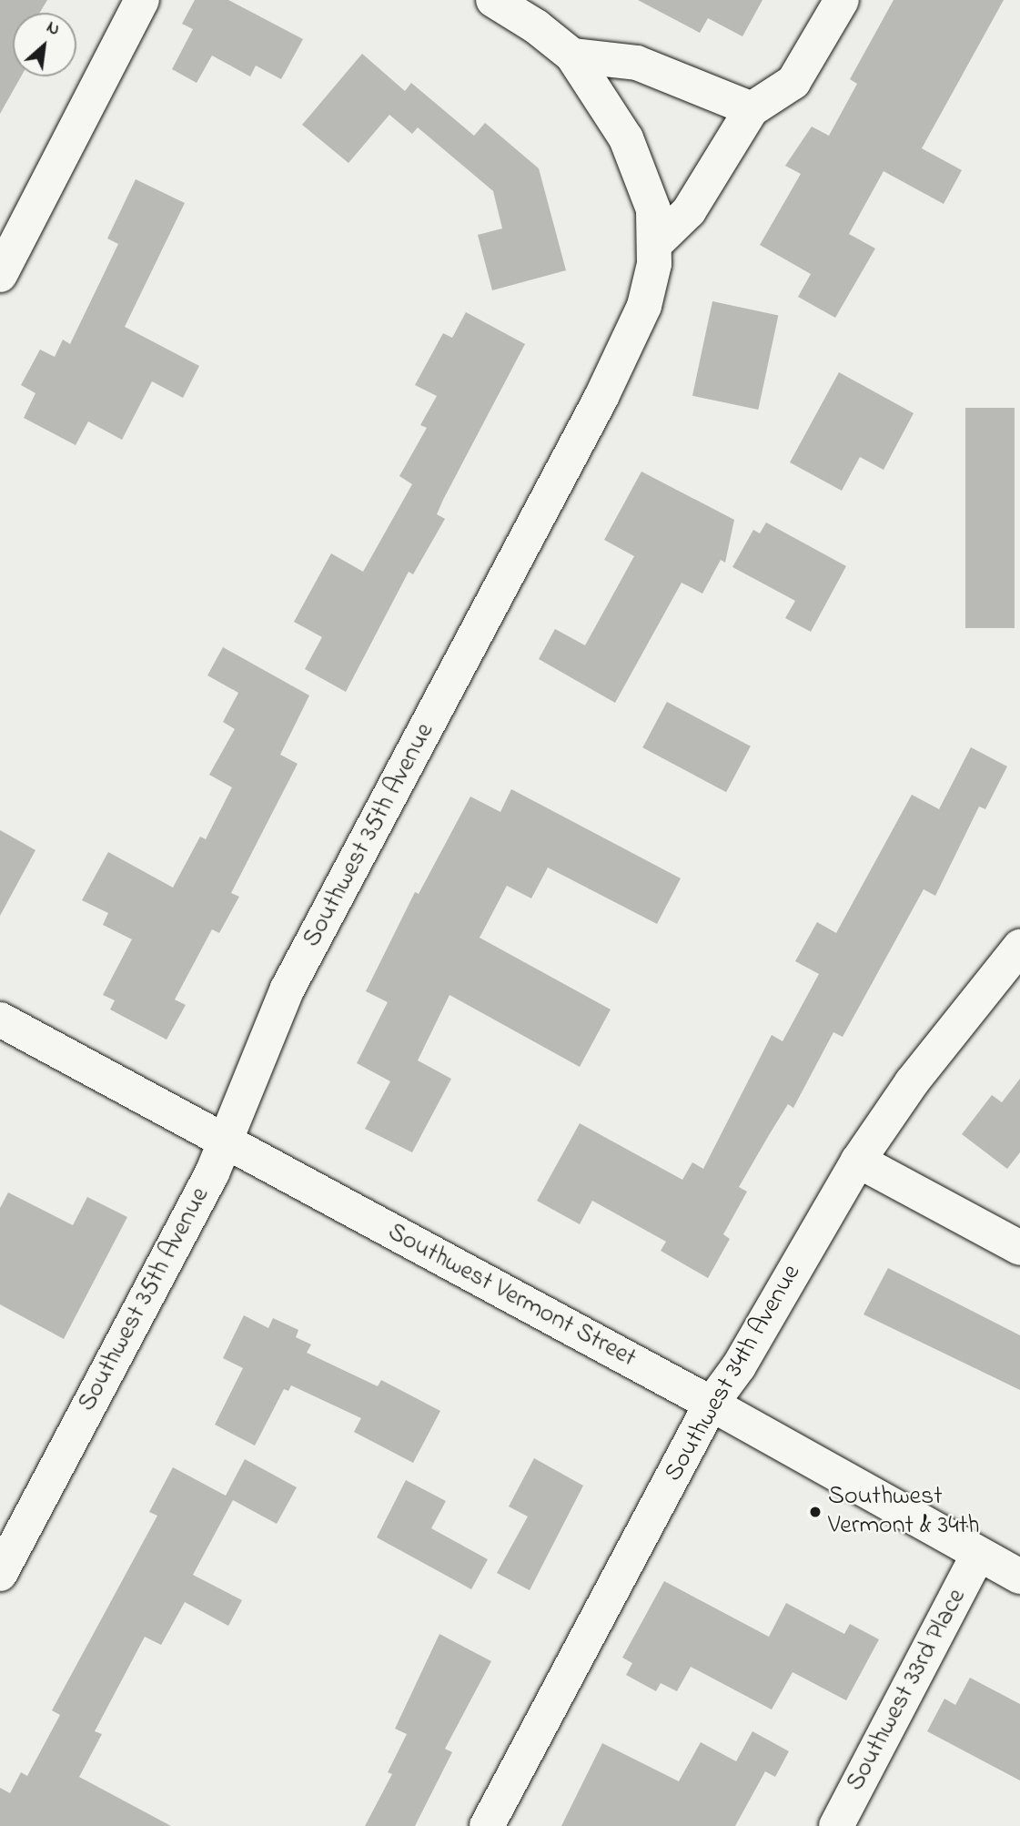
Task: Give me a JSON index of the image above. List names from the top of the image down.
{
  "streets": {
    "street": [
      "Southwest 35th Avenue",
      "Southwest Vermont Street",
      "Southwest 34th Avenue",
      "Southwest 33rd Place"
    ]
  },
  "crossings": [
    ["Southwest 35th Avenue", "Southwest Vermont Street"],
    ["Southwest Vermont Street", "Southwest 34th Avenue"],
    ["Southwest Vermont Street", "Southwest 33rd Place"]
  ],
  "places": ["Southwest Vermont & 34th"],
  "north": "top right"
}
